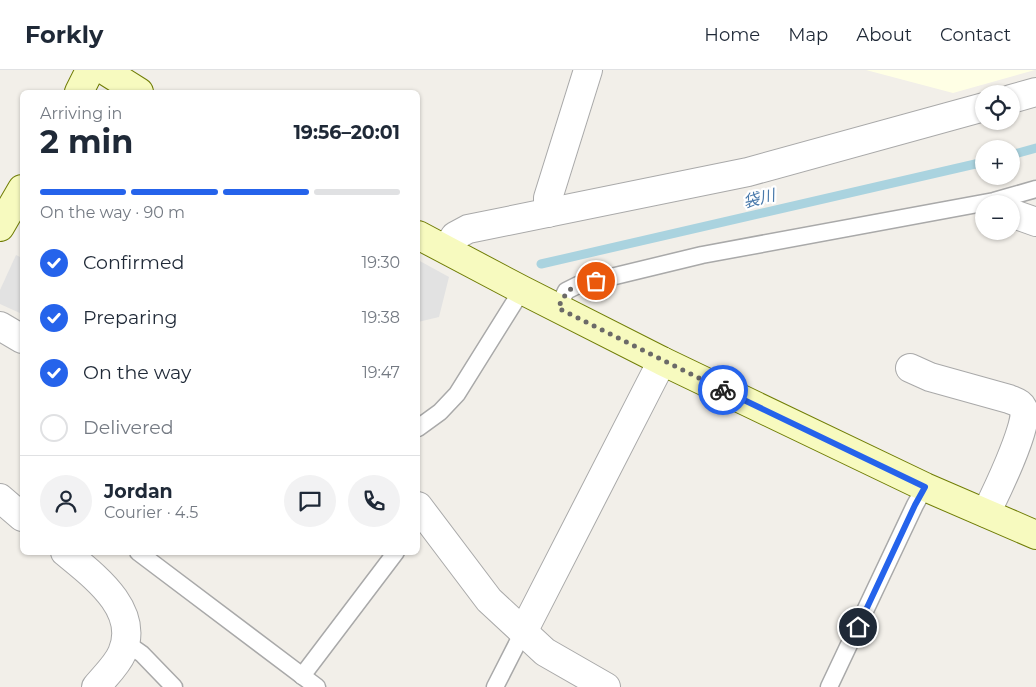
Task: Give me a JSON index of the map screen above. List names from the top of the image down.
{
  "water": ["袋川"],
  "page": {
    "header": "Forkly",
    "nav": [
      "Home",
      "Map",
      "About",
      "Contact"
    ],
    "map_buttons": ["+", "−"],
    "heading": ["2 min", "Arriving in", "19:56–20:01"],
    "panel": ["Jordan", "Courier · 4.5"],
    "bar": "On the way · 90 m",
    "list": [
      ["Confirmed", "19:30"],
      ["Preparing", "19:38"],
      ["On the way", "19:47"],
      "Delivered"
    ]
  }
}
